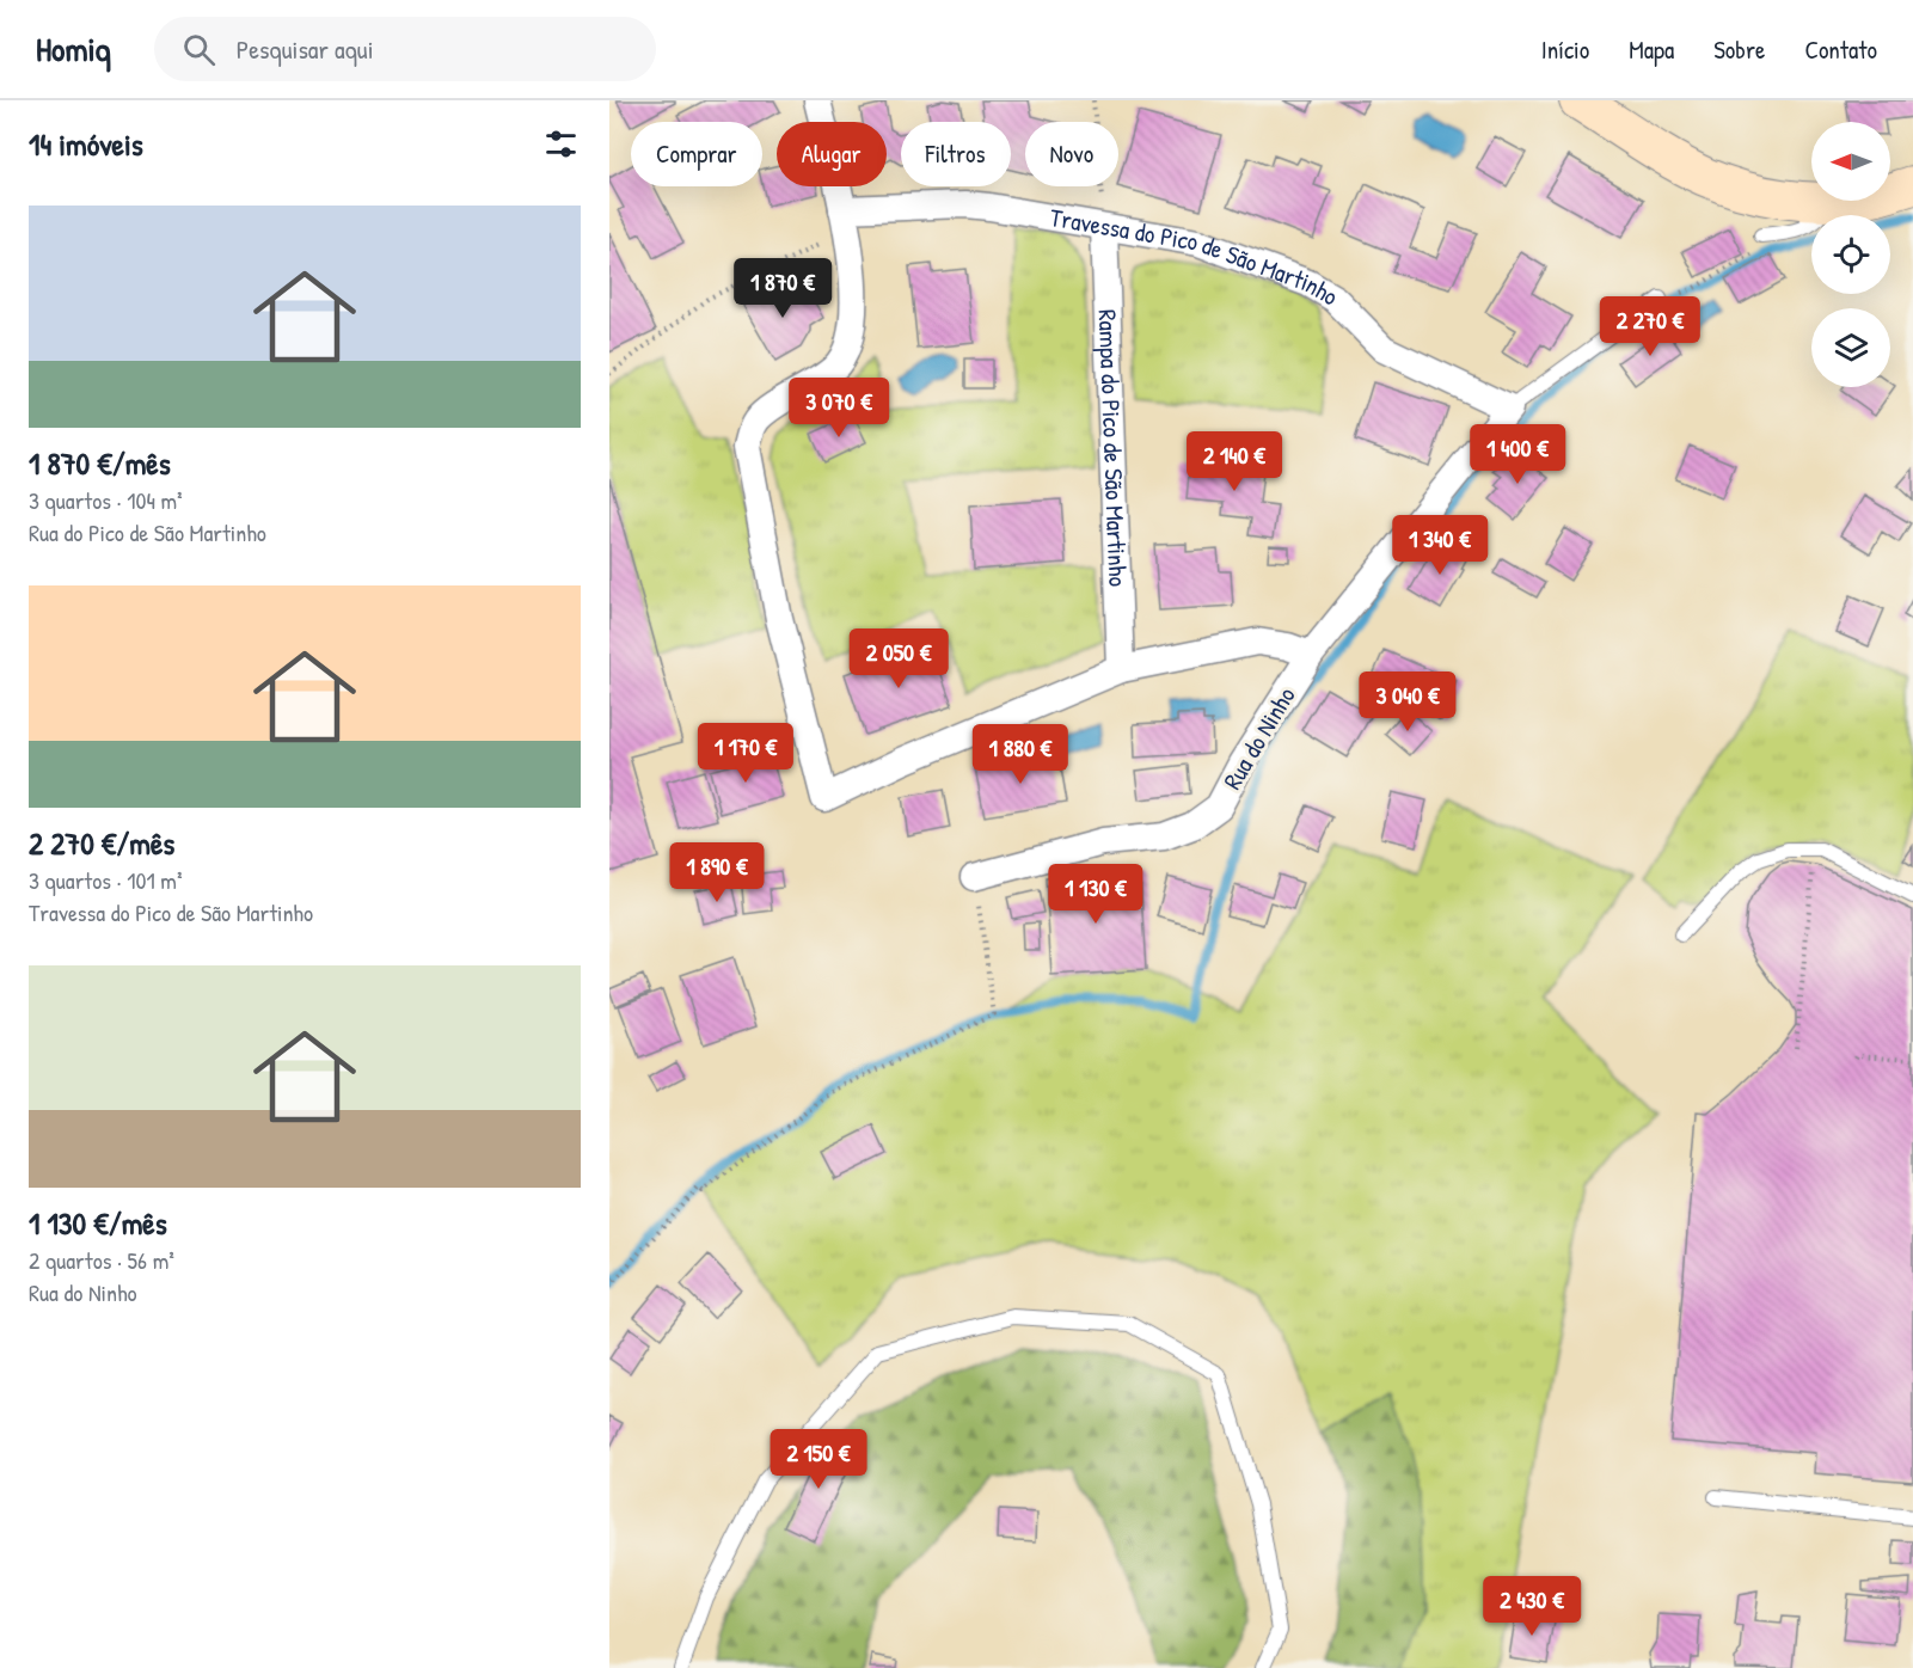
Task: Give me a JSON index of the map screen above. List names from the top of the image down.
{
  "streets": {
    "street": ["Travessa do Pico de São Martinho", "Rampa do Pico de São Martinho", "Rua do Ninho"]
  },
  "crossings": [
    ["Travessa do Pico de São Martinho", "Rampa do Pico de São Martinho"],
    ["Travessa do Pico de São Martinho", "Rua do Ninho"]
  ],
  "north": "left",
  "page": {
    "header": "Homiq",
    "search": "Pesquisar aqui",
    "nav": [
      "Início",
      "Mapa",
      "Sobre",
      "Contato"
    ],
    "heading": "14 imóveis",
    "chip": [
      "Comprar",
      "Alugar",
      "Filtros",
      "Novo"
    ],
    "list": [
      {
        "name": "1 870 €/mês",
        "note": "3 quartos · 104 m² · Rua do Pico de São Martinho"
      },
      {
        "name": "2 270 €/mês",
        "note": "3 quartos · 101 m² · Travessa do Pico de São Martinho"
      },
      {
        "name": "1 130 €/mês",
        "note": "2 quartos · 56 m² · Rua do Ninho"
      }
    ],
    "price": [
      "1 870 €",
      "2 270 €",
      "3 070 €",
      "1 400 €",
      "2 140 €",
      "1 340 €",
      "2 050 €",
      "3 040 €",
      "1 170 €",
      "1 880 €",
      "1 890 €",
      "1 130 €",
      "2 150 €",
      "2 430 €"
    ]
  }
}
